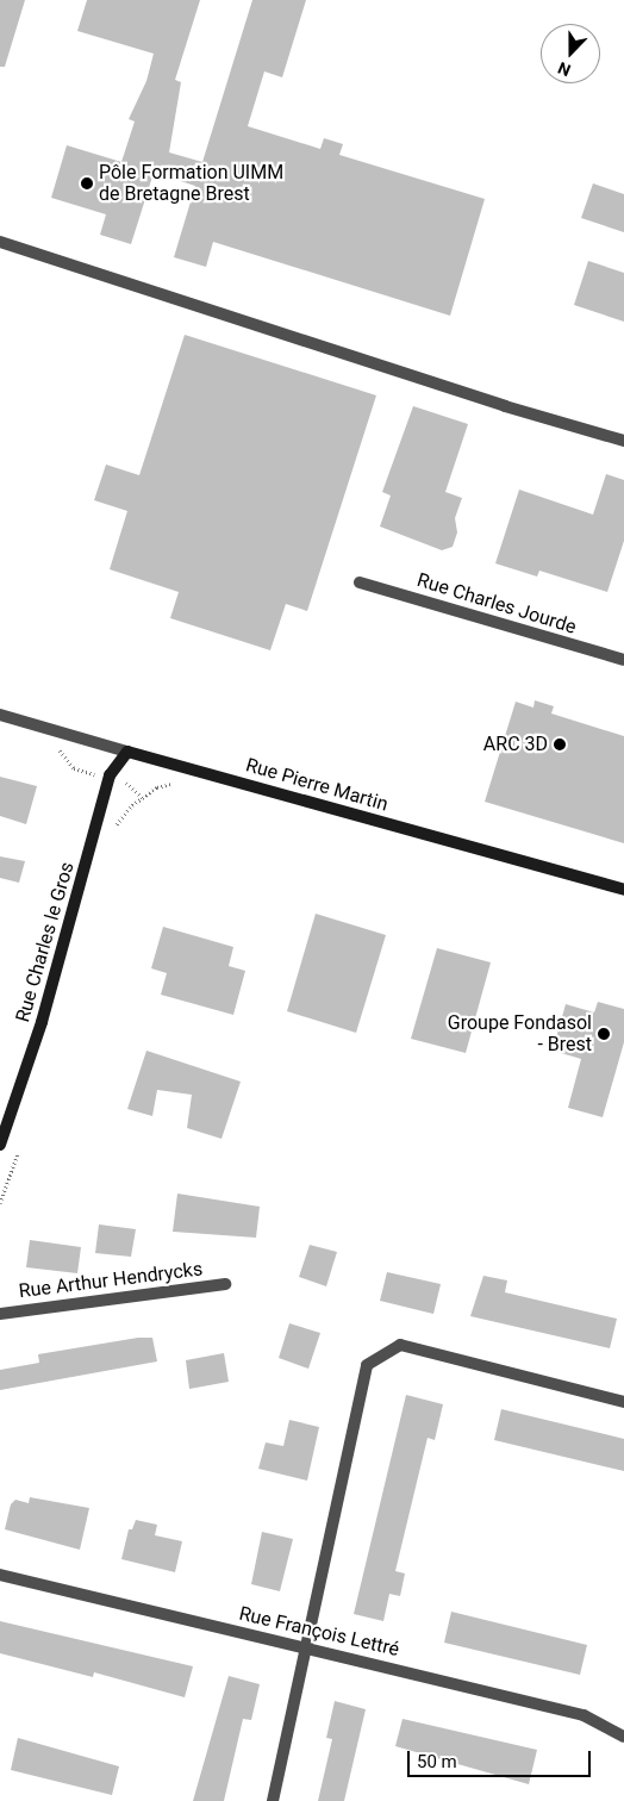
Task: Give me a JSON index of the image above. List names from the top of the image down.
{
  "streets": {
    "street": [
      "Rue Charles Jourde",
      "Rue Pierre Martin",
      "Rue Charles le Gros",
      "Rue Arthur Hendrycks",
      "Rue François Lettré"
    ]
  },
  "crossings": [
    ["Rue Pierre Martin", "Rue Charles le Gros"]
  ],
  "places": ["Pôle Formation UIMM de Bretagne Brest", "ARC 3D", "Groupe Fondasol - Brest"],
  "scale_bar": "50 m",
  "north": "bottom"
}
